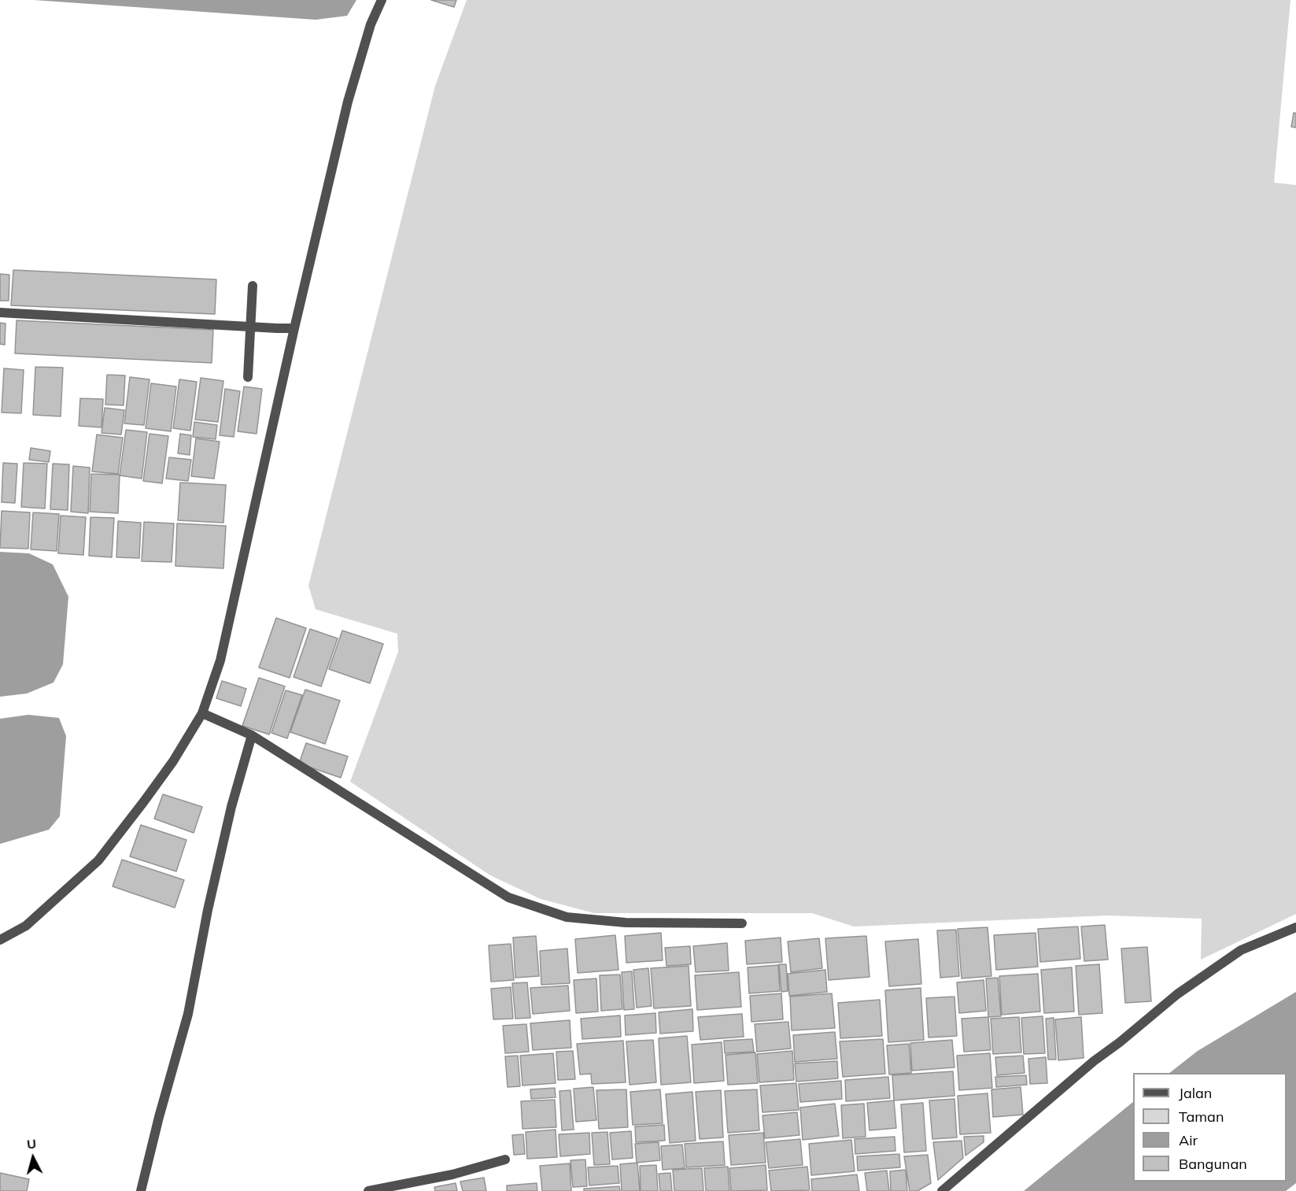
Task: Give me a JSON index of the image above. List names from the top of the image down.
{
  "legend": [
    "Jalan",
    "Taman",
    "Air",
    "Bangunan"
  ],
  "north": "top"
}
